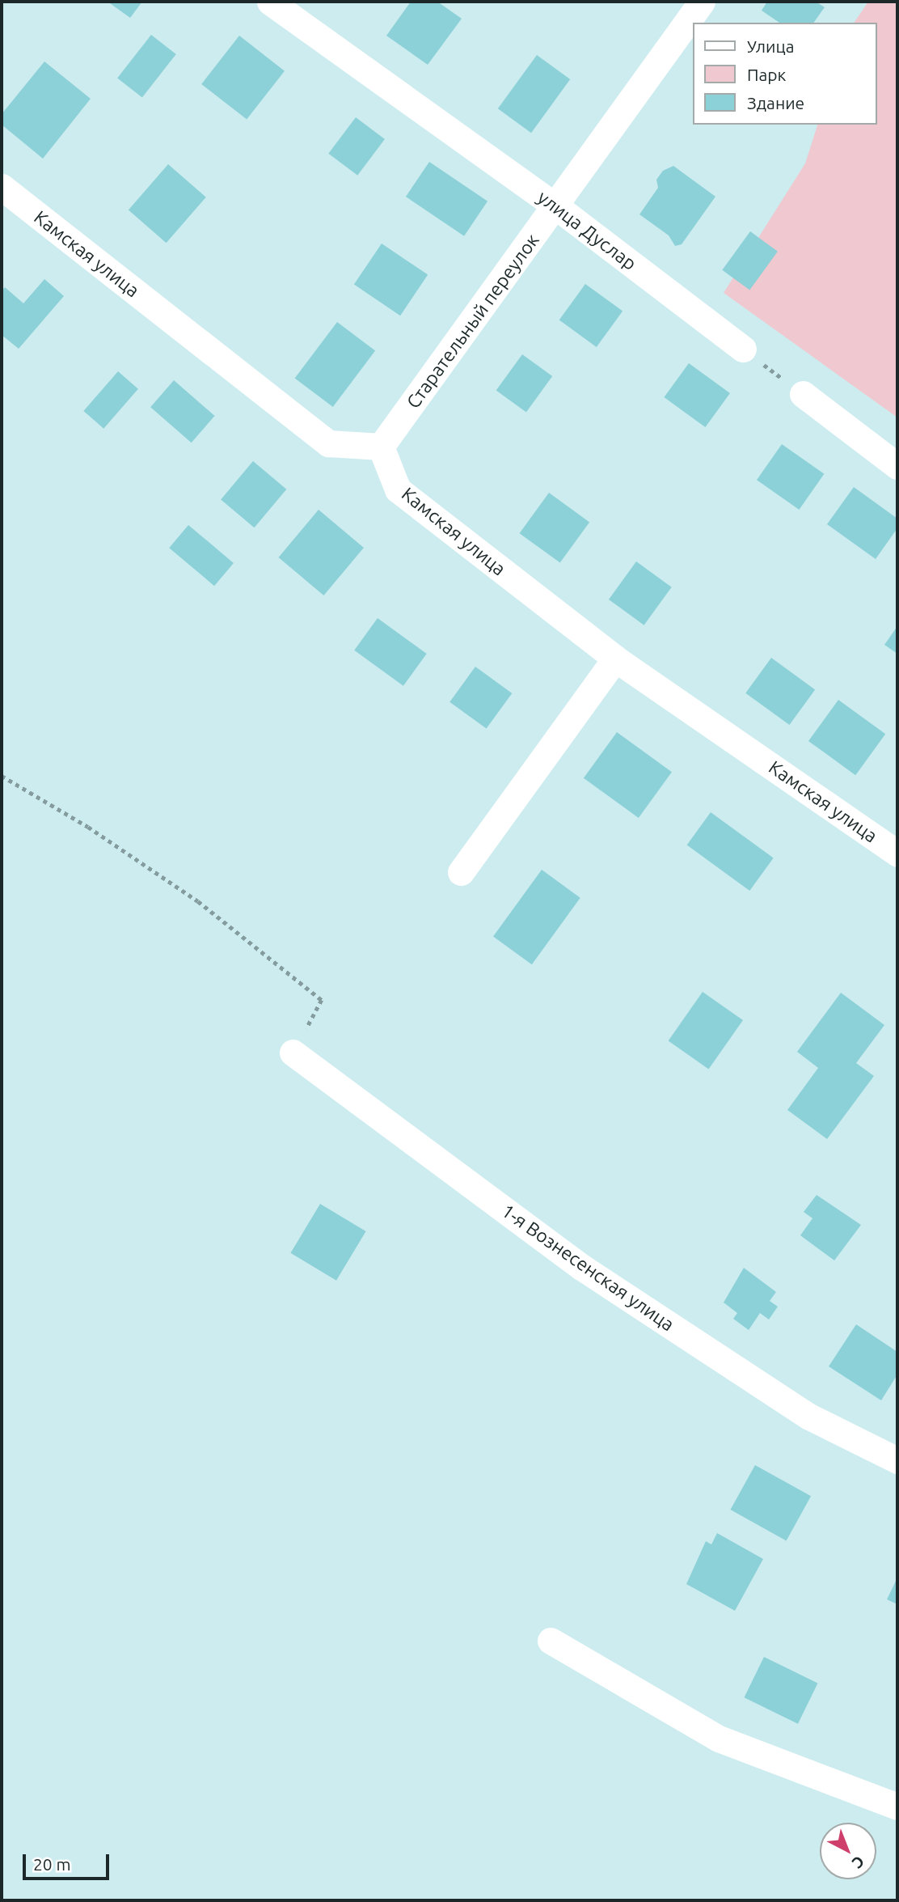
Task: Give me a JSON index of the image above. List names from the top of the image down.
{
  "streets": {
    "street": [
      "улица Дуслар",
      "Камская улица",
      "Старательный переулок",
      "1-я Вознесенская улица"
    ]
  },
  "crossings": [
    ["улица Дуслар", "Старательный переулок"],
    ["Камская улица", "Старательный переулок"]
  ],
  "legend": ["Улица", "Парк", "Здание"],
  "scale_bar": "20 m",
  "north": "bottom right"
}
